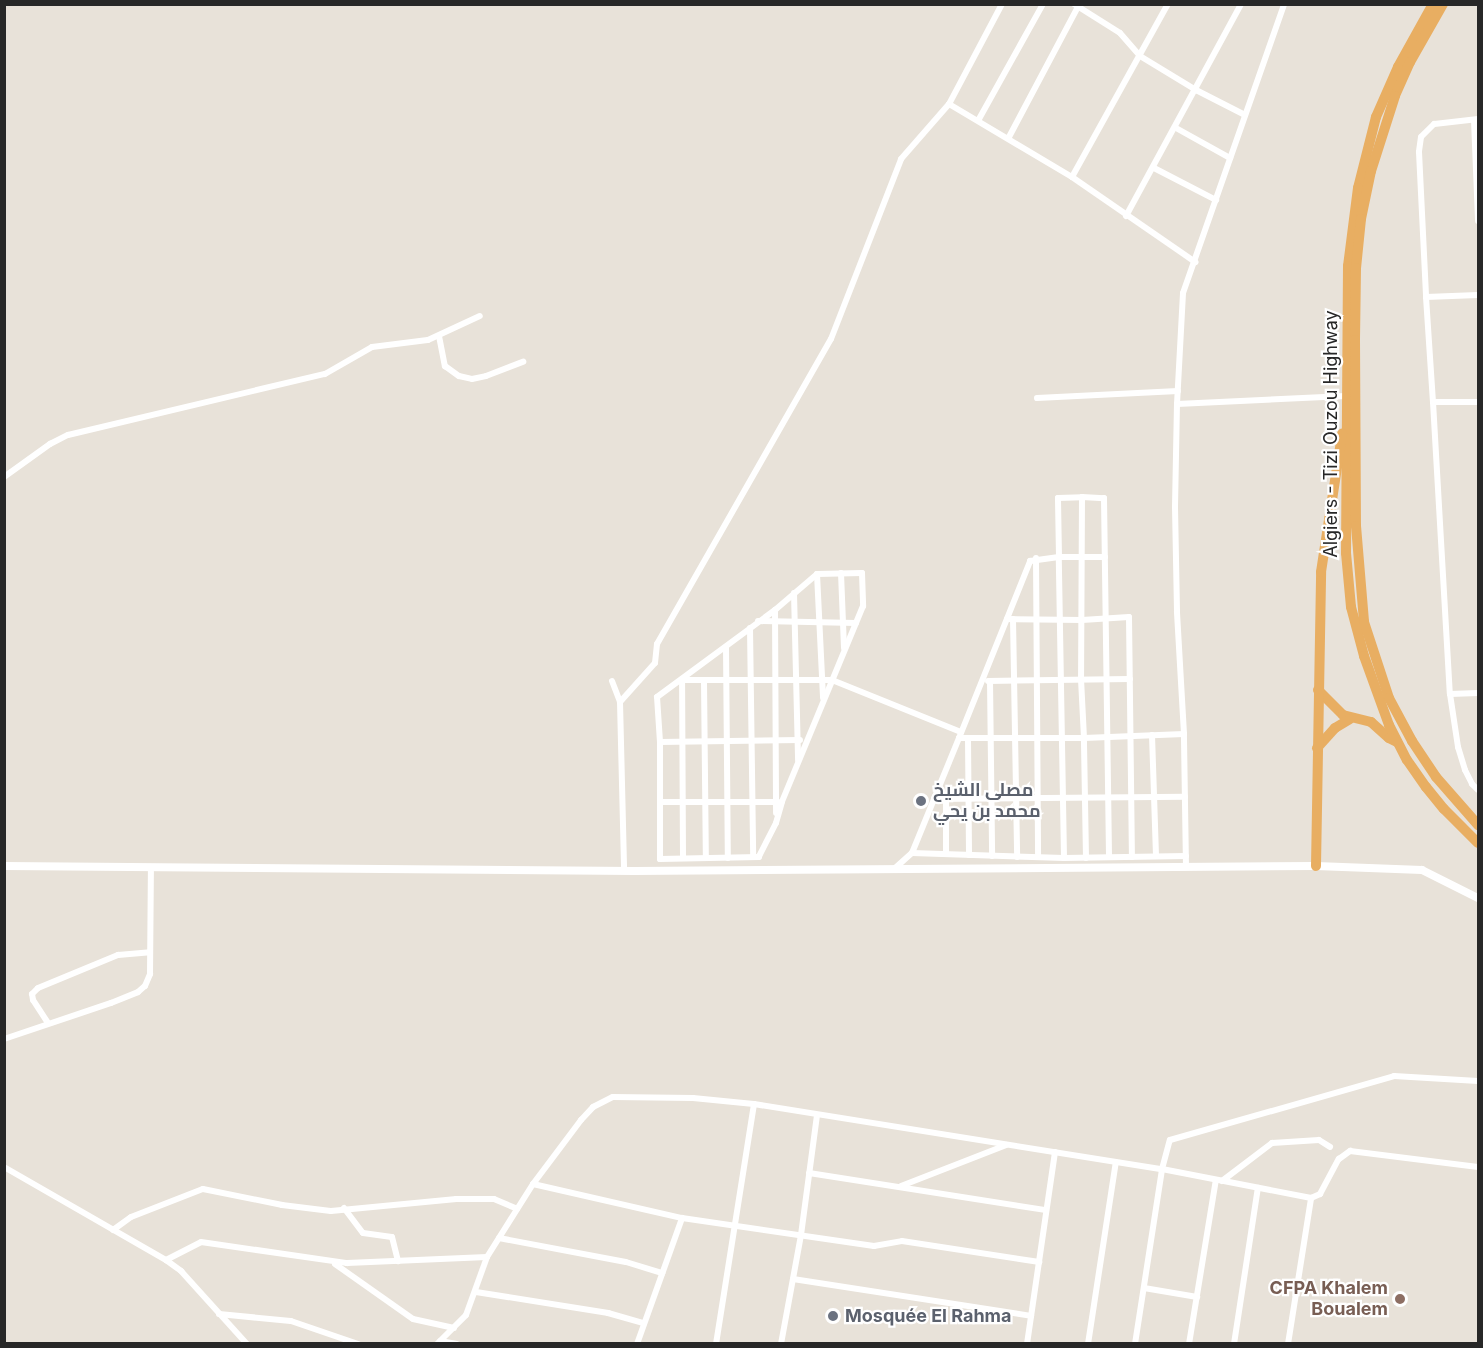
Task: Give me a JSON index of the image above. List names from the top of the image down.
{
  "streets": {
    "highway": ["Algiers - Tizi Ouzou Highway"]
  },
  "places": ["مصلى الشيخ محمد بن يحي", "CFPA Khalem Boualem", "Mosquée El Rahma"]
}
